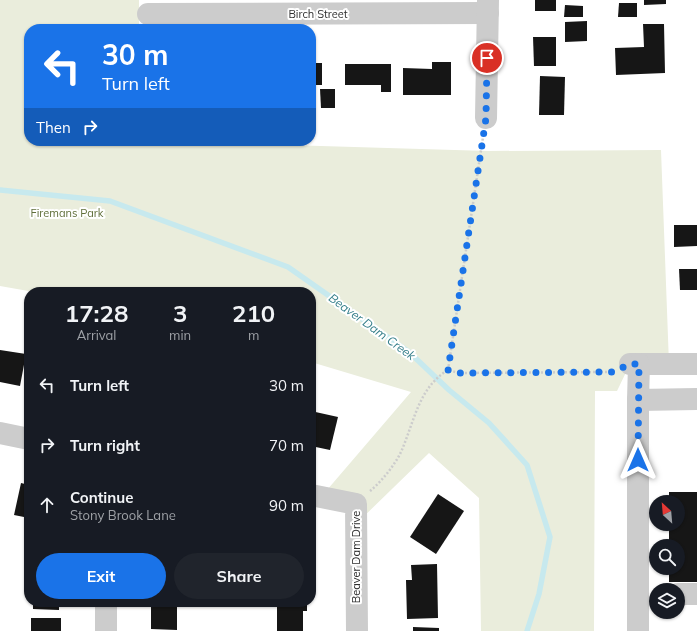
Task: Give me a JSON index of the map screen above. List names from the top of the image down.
{
  "streets": {
    "street": ["Birch Street", "Beaver Dam Drive"]
  },
  "water": ["Beaver Dam Creek"],
  "parks": ["Firemans Park"],
  "north": "top left",
  "page": {
    "turn": ["30 m", "Turn left"],
    "then": "Then",
    "eta": [
      "17:28",
      "Arrival",
      "3",
      "min",
      "210",
      "m"
    ],
    "list": [
      {
        "name": "Turn left",
        "value": "30 m"
      },
      {
        "name": "Turn right",
        "value": "70 m"
      },
      {
        "name": "Continue",
        "note": "Stony Brook Lane",
        "value": "90 m"
      }
    ],
    "buttons": ["Exit", "Share"]
  }
}
